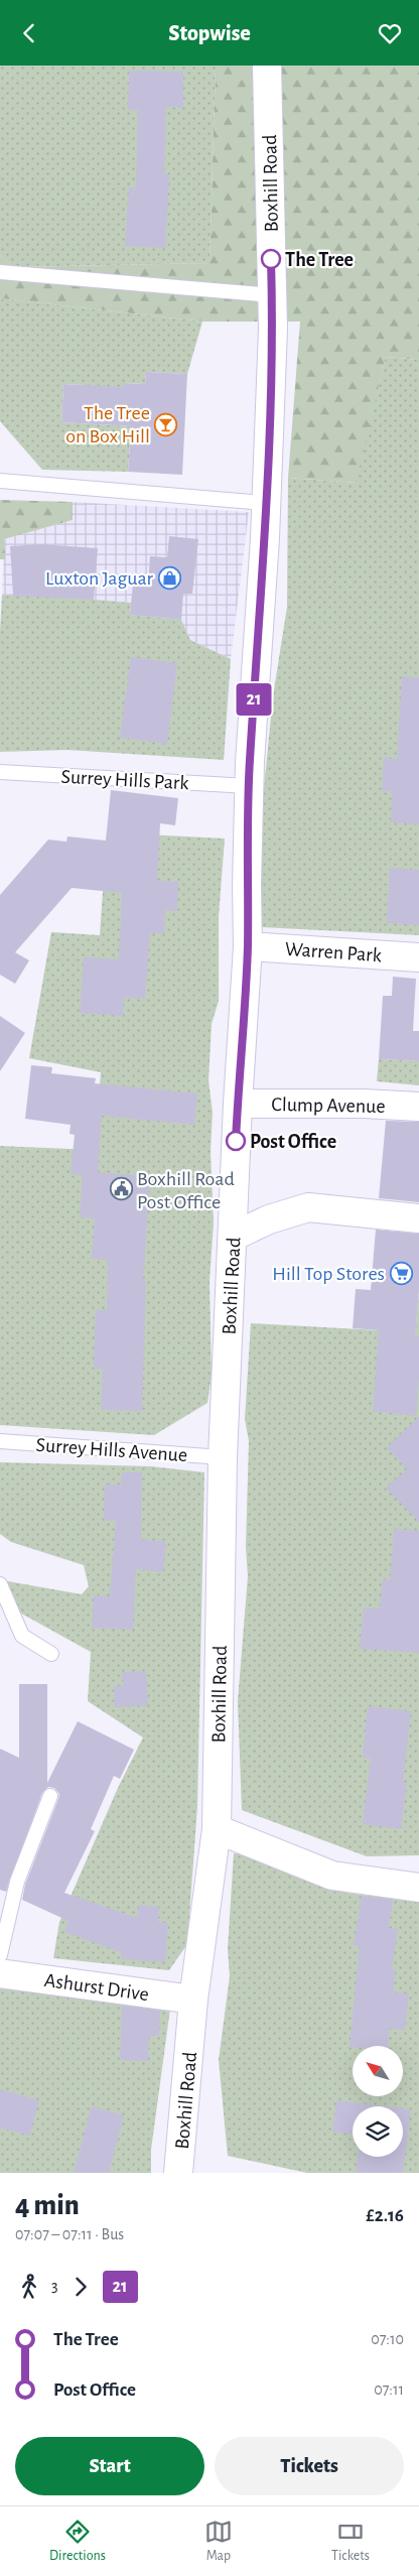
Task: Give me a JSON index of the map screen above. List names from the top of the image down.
{
  "streets": {
    "street": [
      "Boxhill Road",
      "Warren Park",
      "Clump Avenue",
      "Ashurst Drive"
    ],
    "lane": ["Surrey Hills Park", "Surrey Hills Avenue"]
  },
  "crossings": [
    ["Boxhill Road", "Surrey Hills Park"],
    ["Boxhill Road", "Warren Park"],
    ["Boxhill Road", "Clump Avenue"],
    ["Boxhill Road", "Surrey Hills Avenue"],
    ["Boxhill Road", "Ashurst Drive"]
  ],
  "places": {
    "other": ["The Tree", "Post Office"],
    "bar": ["The Tree on Box Hill"],
    "shop": ["Luxton Jaguar"],
    "public building": ["Boxhill Road Post Office"],
    "supermarket": ["Hill Top Stores"]
  },
  "lines": ["bus line 21"],
  "north": "top left",
  "page": {
    "header": "Stopwise",
    "on_map": "21",
    "heading": ["4 min", "07:07 – 07:11 · Bus", "£2.16"],
    "legs": ["3", "21"],
    "list": [
      {
        "name": "The Tree",
        "value": "07:10"
      },
      {
        "name": "Post Office",
        "value": "07:11"
      }
    ],
    "buttons": ["Start", "Tickets"],
    "tabs": ["Directions", "Map", "Tickets"]
  }
}
